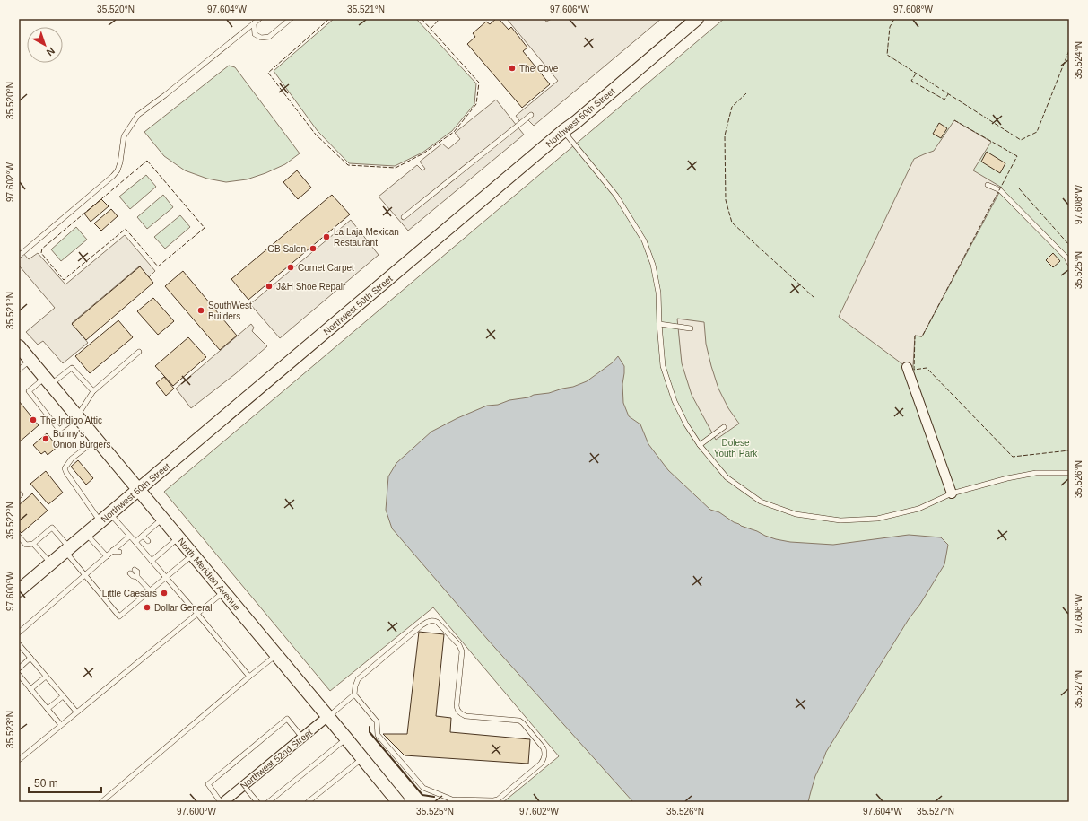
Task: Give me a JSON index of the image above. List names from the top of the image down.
{
  "streets": {
    "main road": ["Northwest 50th Street", "North Meridian Avenue"],
    "street": ["Northwest 52nd Street"]
  },
  "crossings": [
    ["Northwest 50th Street", "North Meridian Avenue"],
    ["North Meridian Avenue", "Northwest 52nd Street"]
  ],
  "parks": ["Dolese Youth Park"],
  "places": [
    "The Cove",
    "La Laja Mexican Restaurant",
    "GB Salon",
    "Cornet Carpet",
    "J&H Shoe Repair",
    "SouthWest Builders",
    "The Indigo Attic",
    "Bunny's Onion Burgers",
    "Little Caesars",
    "Dollar General"
  ],
  "scale_bar": "50 m",
  "north": "bottom right",
  "coordinates": [
    "35.520°N",
    "97.604°W",
    "35.521°N",
    "97.606°W",
    "97.608°W",
    "35.524°N",
    "97.602°W",
    "35.525°N",
    "35.526°N",
    "35.522°N",
    "97.600°W",
    "35.527°N",
    "35.523°N"
  ]
}
